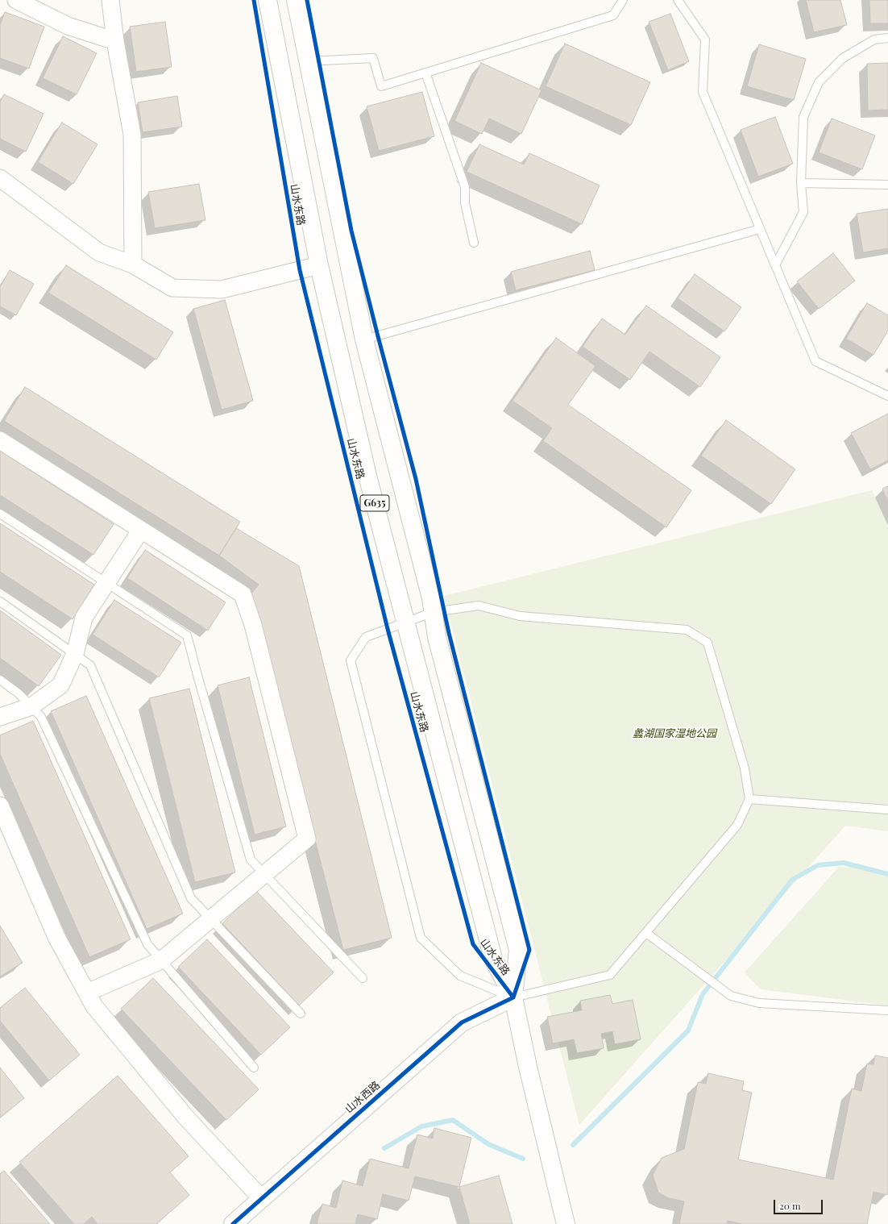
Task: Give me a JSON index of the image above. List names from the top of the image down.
{
  "streets": {
    "main road": ["山水东路", "G635", "山水西路"]
  },
  "crossings": [
    ["山水东路", "山水西路"]
  ],
  "parks": ["蠡湖国家湿地公园"],
  "scale_bar": "20 m"
}
